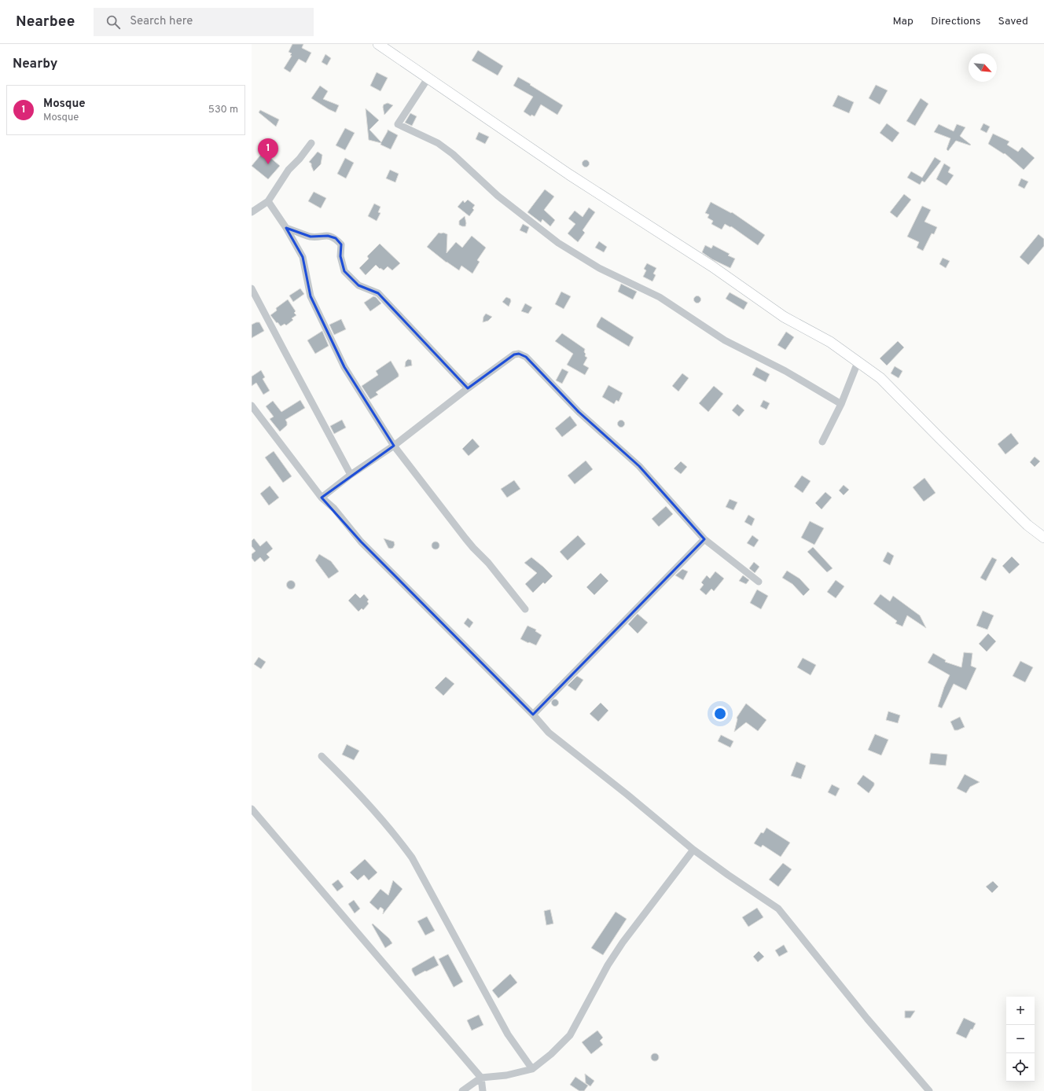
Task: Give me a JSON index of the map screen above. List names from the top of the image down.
{
  "north": "bottom right",
  "page": {
    "header": "Nearbee",
    "search": "Search here",
    "nav": ["Map", "Directions", "Saved"],
    "heading": "Nearby",
    "list": [
      {
        "mark": "1",
        "name": "Mosque",
        "note": "Mosque",
        "value": "530 m"
      }
    ],
    "pins": "1",
    "map_buttons": ["+", "−"]
  }
}
